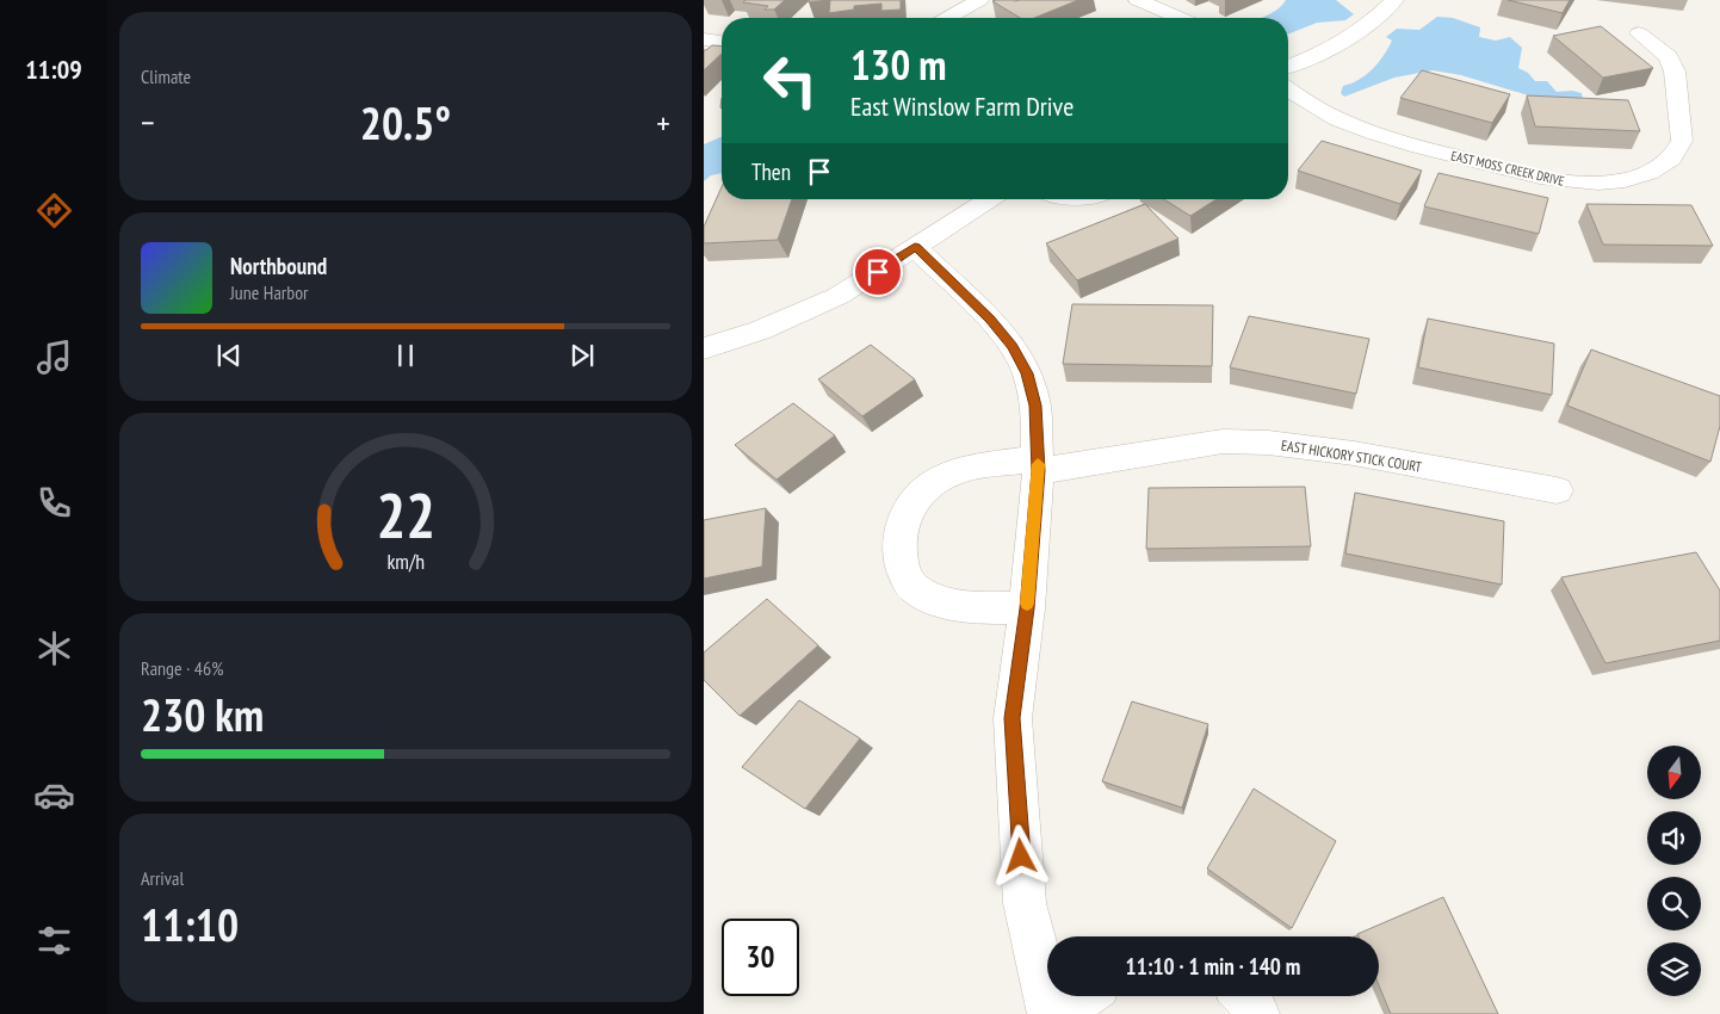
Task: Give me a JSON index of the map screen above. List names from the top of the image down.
{
  "streets": {
    "street": ["EAST MOSS CREEK DRIVE", "EAST HICKORY STICK COURT"]
  },
  "north": "bottom",
  "page": {
    "tabs": "11:09",
    "tile": [
      "Climate",
      ["Range · 46%", "230 km"],
      ["Arrival", "11:10"]
    ],
    "turn": ["130 m", "East Winslow Farm Drive"],
    "heat": ["−", "20.5°", "+"],
    "then": "Then",
    "song": ["Northbound", "June Harbor"],
    "limit": "30",
    "trip": "11:10 · 1 min · 140 m",
    "gauge": ["22", "km/h"]
  }
}
